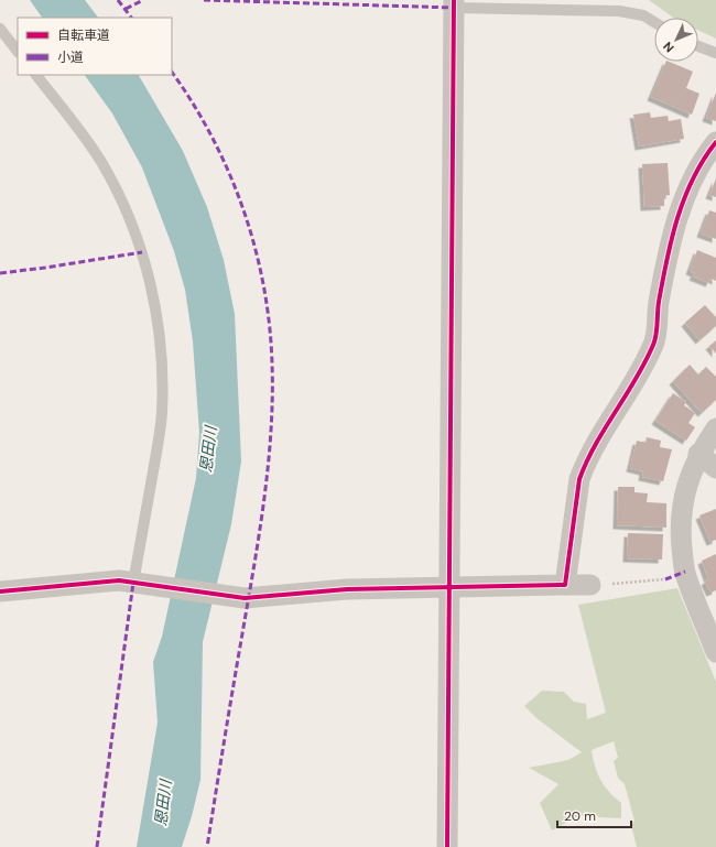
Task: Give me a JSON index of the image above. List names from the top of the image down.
{
  "water": ["恩田川"],
  "legend": ["自転車道", "小道"],
  "scale_bar": "20 m",
  "north": "bottom left"
}
